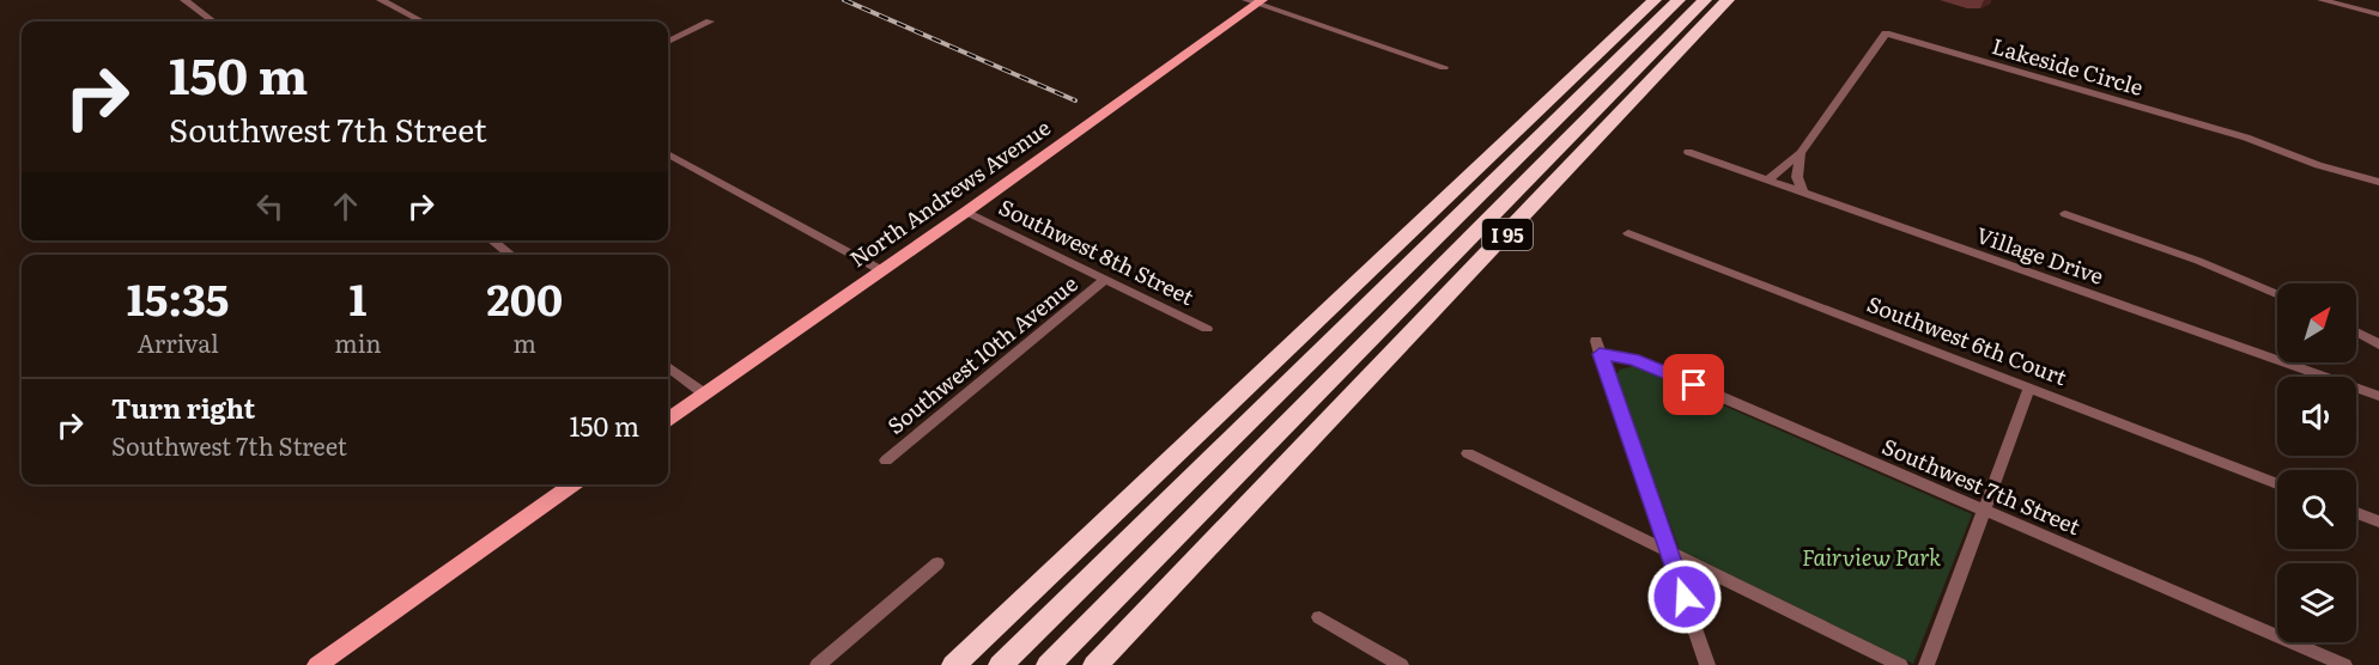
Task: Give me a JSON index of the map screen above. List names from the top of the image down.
{
  "streets": {
    "highway": ["I 95"],
    "main road": ["North Andrews Avenue"],
    "street": [
      "Lakeside Circle",
      "Southwest 8th Street",
      "Village Drive",
      "Southwest 6th Court",
      "Southwest 10th Avenue",
      "Southwest 7th Street"
    ]
  },
  "crossings": [
    ["Lakeside Circle", "Village Drive"],
    ["North Andrews Avenue", "Southwest 8th Street"],
    ["Southwest 8th Street", "Southwest 10th Avenue"]
  ],
  "parks": ["Fairview Park"],
  "north": "top right",
  "page": {
    "turn": ["150 m", "Southwest 7th Street"],
    "eta": [
      "15:35",
      "Arrival",
      "1",
      "min",
      "200",
      "m"
    ],
    "list": [
      {
        "name": "Turn right",
        "note": "Southwest 7th Street",
        "value": "150 m"
      }
    ]
  }
}
